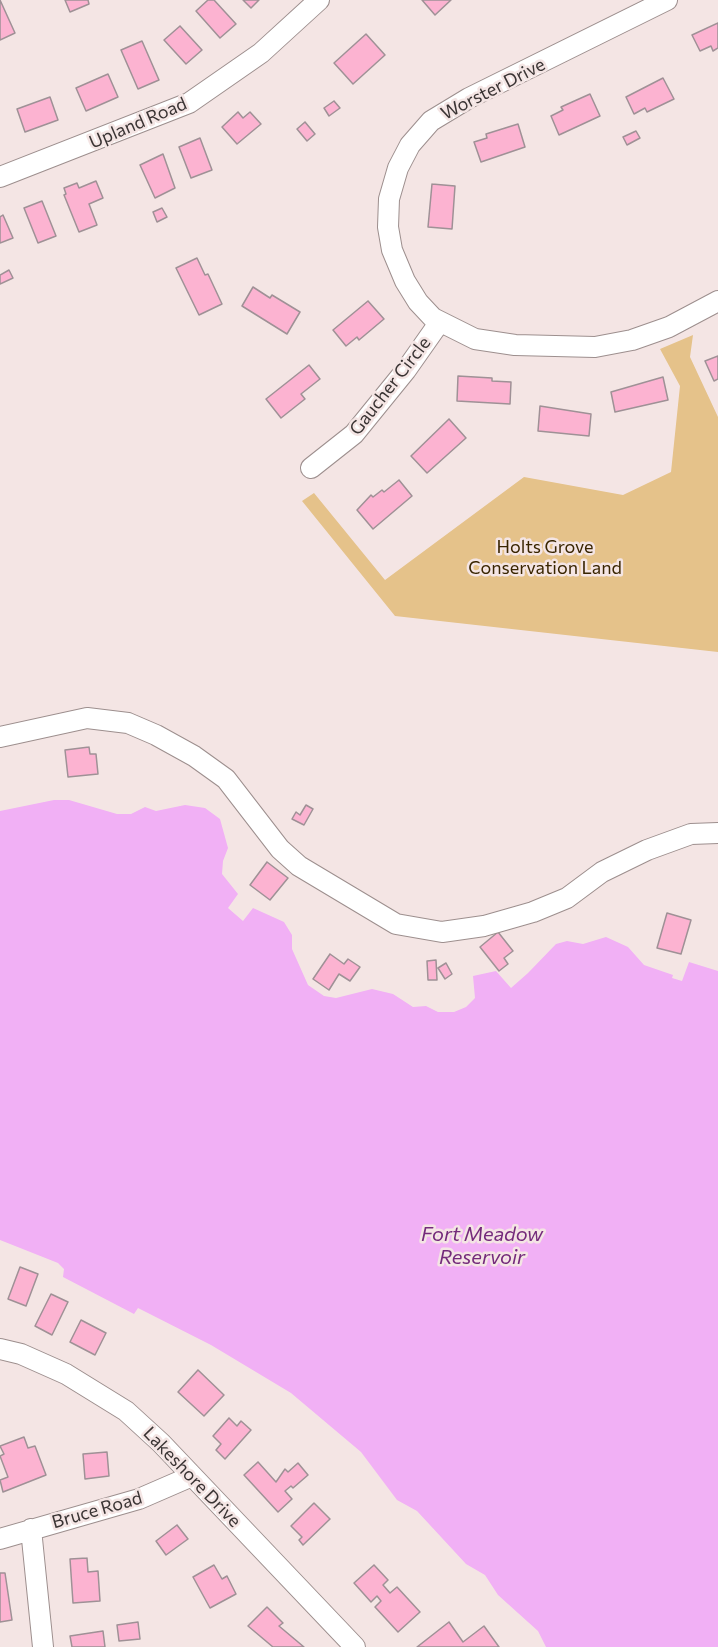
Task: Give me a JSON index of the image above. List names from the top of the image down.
{
  "streets": {
    "street": [
      "Worster Drive",
      "Upland Road",
      "Gaucher Circle",
      "Lakeshore Drive",
      "Bruce Road"
    ]
  },
  "crossings": [
    ["Worster Drive", "Gaucher Circle"],
    ["Lakeshore Drive", "Bruce Road"]
  ],
  "water": ["Fort Meadow Reservoir"],
  "parks": ["Holts Grove Conservation Land"]
}
